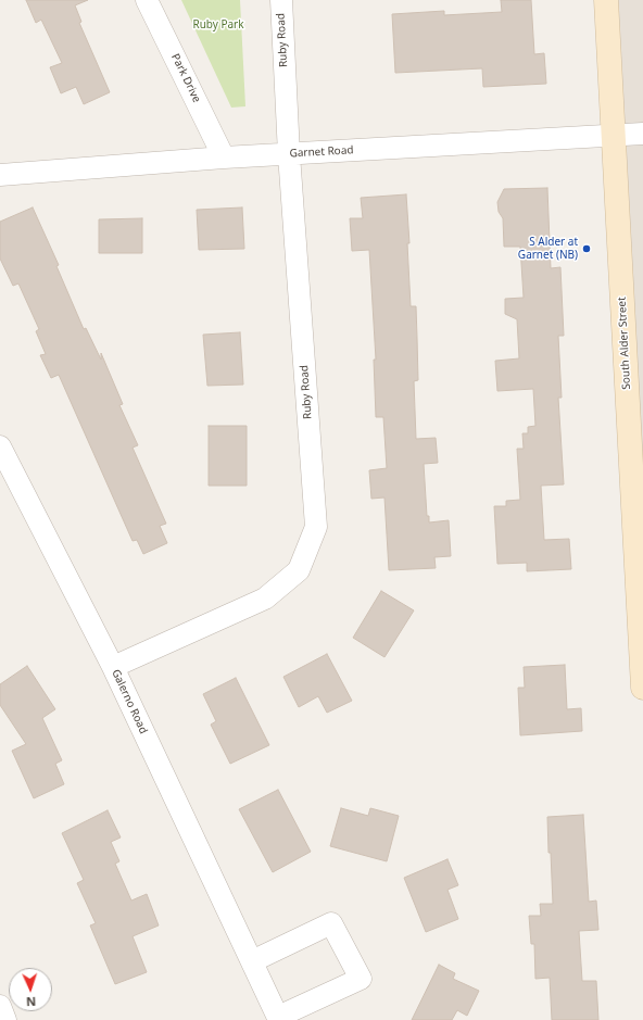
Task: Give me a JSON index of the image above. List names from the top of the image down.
{
  "streets": {
    "street": [
      "Ruby Road",
      "Park Drive",
      "Garnet Road",
      "South Alder Street",
      "Galerno Road"
    ]
  },
  "crossings": [
    ["Ruby Road", "Garnet Road"],
    ["Ruby Road", "Galerno Road"],
    ["Park Drive", "Garnet Road"],
    ["Garnet Road", "South Alder Street"]
  ],
  "parks": ["Ruby Park"],
  "places": ["S Alder at Garnet (NB)"],
  "north": "bottom"
}
